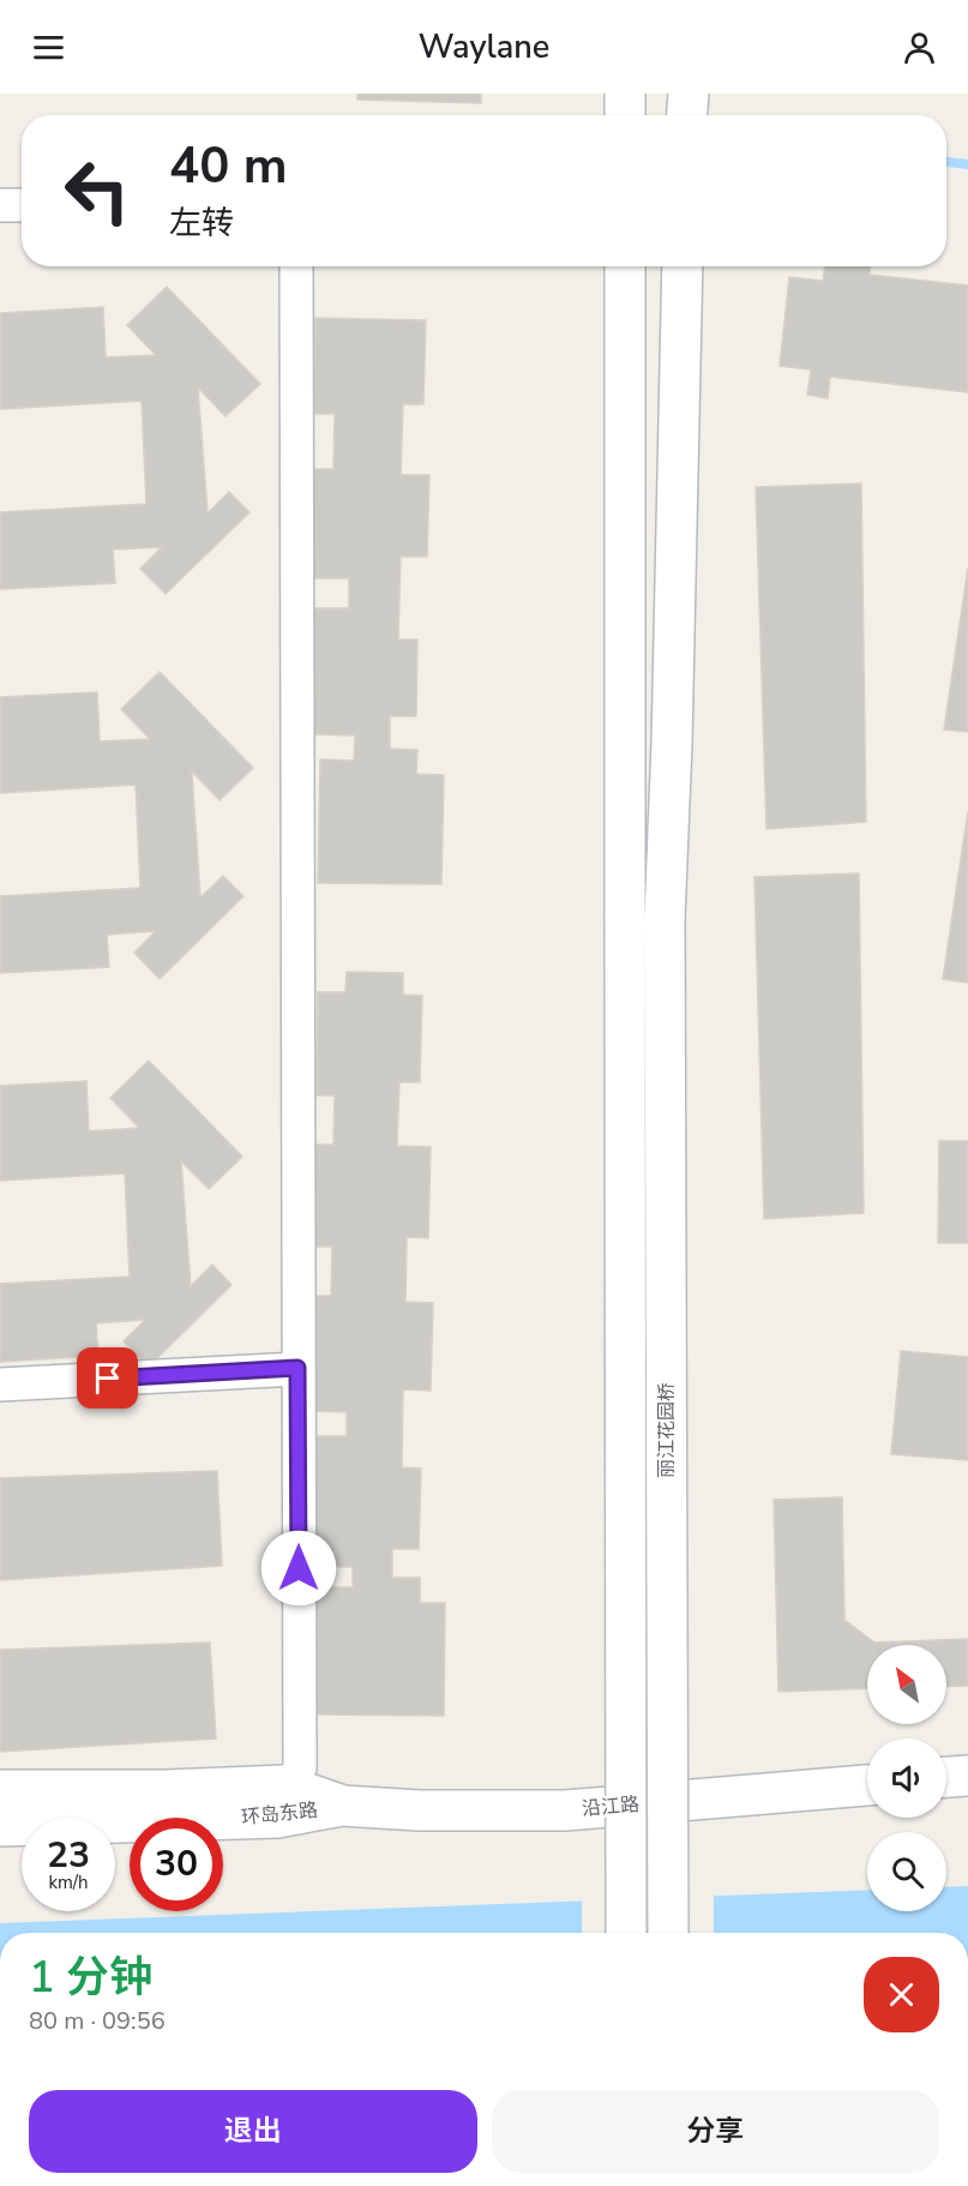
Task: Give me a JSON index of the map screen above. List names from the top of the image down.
{
  "streets": {
    "street": ["丽江花园桥", "沿江路", "环岛东路"]
  },
  "crossings": [
    ["沿江路", "环岛东路"]
  ],
  "north": "top left",
  "page": {
    "header": "Waylane",
    "turn": ["40 m", "左转"],
    "speed": "23 km/h",
    "limit": "30",
    "heading": ["1 分钟", "80 m · 09:56"],
    "buttons": ["退出", "分享"]
  }
}
